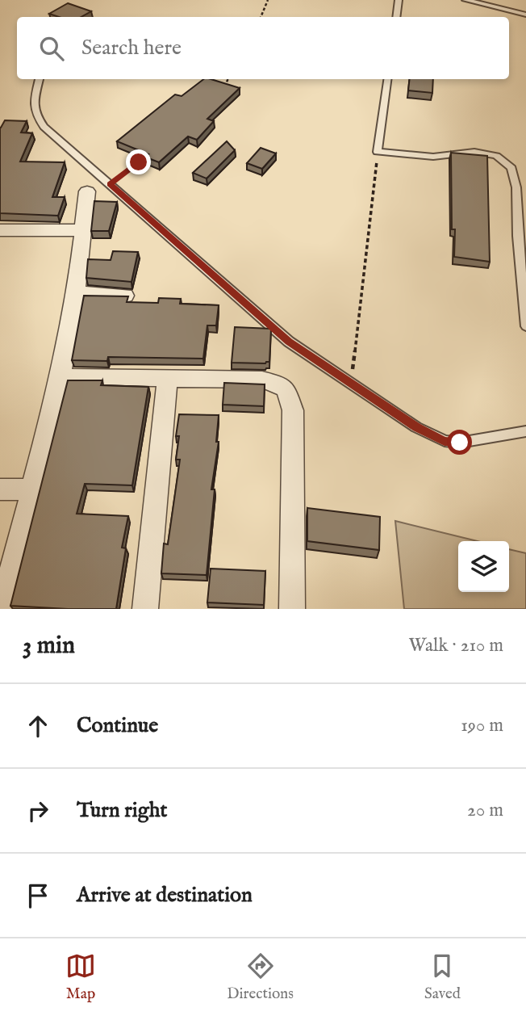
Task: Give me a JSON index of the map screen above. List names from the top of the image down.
{
  "page": {
    "search": "Search here",
    "heading": ["3 min", "Walk · 210 m"],
    "list": [
      ["Continue", "190 m"],
      ["Turn right", "20 m"],
      "Arrive at destination"
    ],
    "nav": ["Map", "Directions", "Saved"]
  }
}
